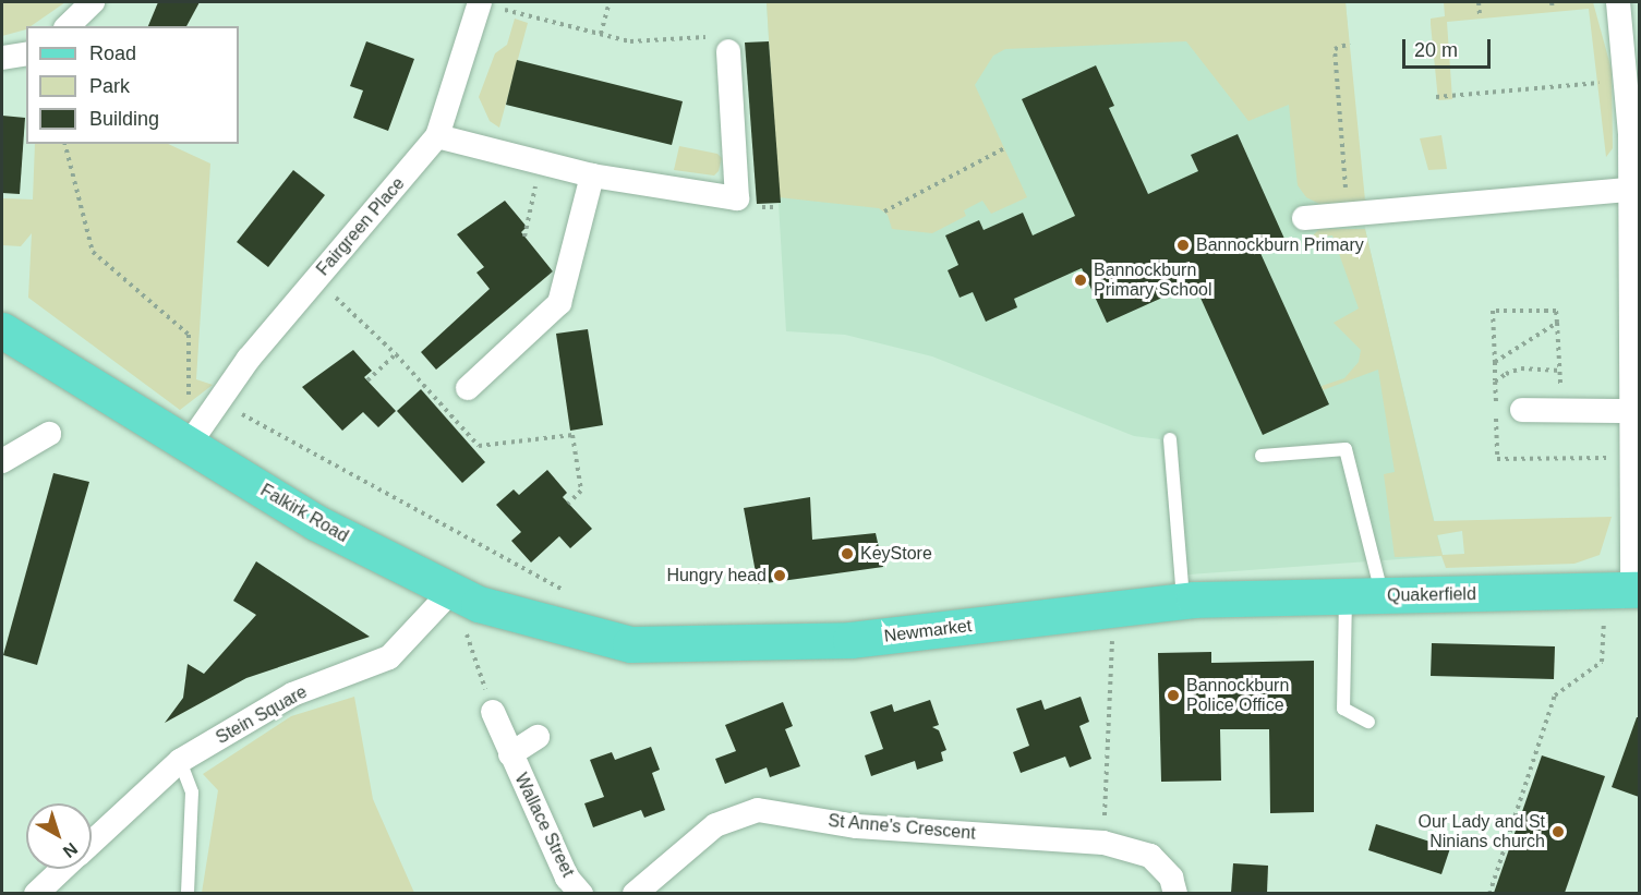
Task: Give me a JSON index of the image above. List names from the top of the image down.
{
  "streets": {
    "main road": ["Falkirk Road", "Quakerfield", "Newmarket"],
    "street": [
      "Fairgreen Place",
      "Stein Square",
      "Wallace Street",
      "St Anne's Crescent"
    ]
  },
  "crossings": [
    ["Fairgreen Place", "Falkirk Road"],
    ["Falkirk Road", "Newmarket"],
    ["Falkirk Road", "Stein Square"],
    ["Quakerfield", "Newmarket"]
  ],
  "places": [
    "Bannockburn Primary",
    "Bannockburn Primary School",
    "KeyStore",
    "Hungry head",
    "Bannockburn Police Office",
    "Our Lady and St Ninians church"
  ],
  "legend": ["Road", "Park", "Building"],
  "scale_bar": "20 m",
  "north": "bottom right"
}
